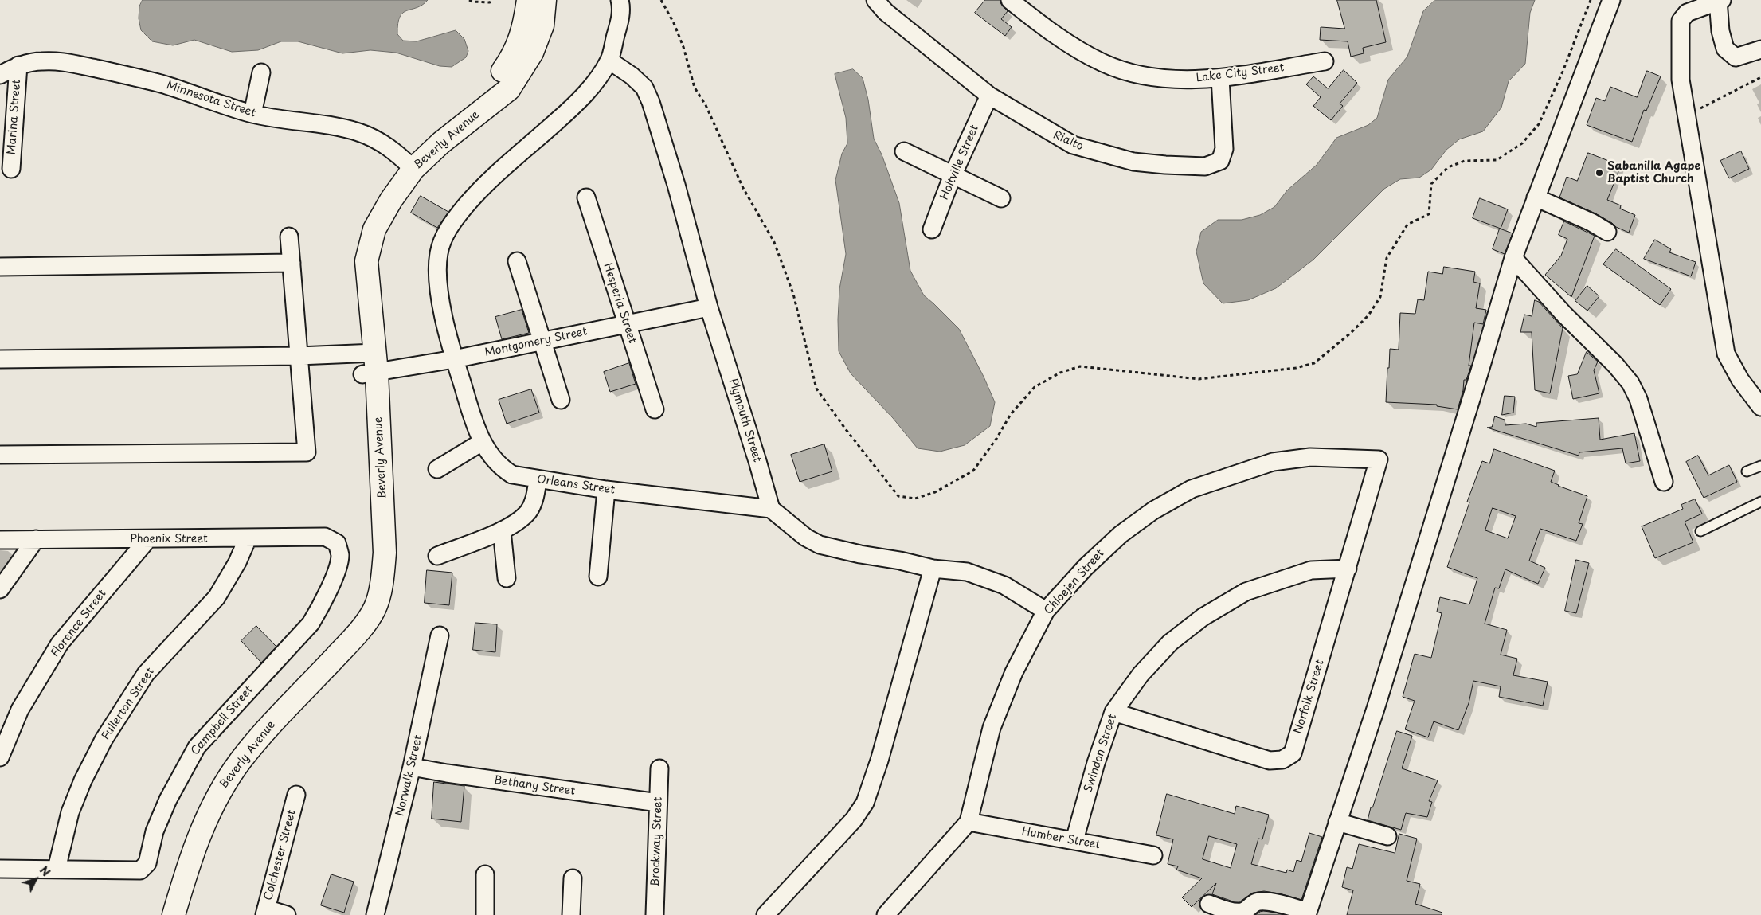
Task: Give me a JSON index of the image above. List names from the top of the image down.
{
  "streets": {
    "street": [
      "Lake City Street",
      "Minnesota Street",
      "Marina Street",
      "Beverly Avenue",
      "Rialto",
      "Holtville Street",
      "Hesperia Street",
      "Montgomery Street",
      "Plymouth Street",
      "Orleans Street",
      "Phoenix Street",
      "Chloejen Street",
      "Florence Street",
      "Norfolk Street",
      "Fullerton Street",
      "Campbell Street",
      "Swindon Street",
      "Norwalk Street",
      "Bethany Street",
      "Humber Street",
      "Brockway Street",
      "Colchester Street"
    ]
  },
  "crossings": [
    ["Lake City Street", "Rialto"],
    ["Minnesota Street", "Marina Street"],
    ["Minnesota Street", "Beverly Avenue"],
    ["Beverly Avenue", "Montgomery Street"],
    ["Rialto", "Holtville Street"],
    ["Hesperia Street", "Montgomery Street"],
    ["Montgomery Street", "Plymouth Street"],
    ["Montgomery Street", "Orleans Street"],
    ["Plymouth Street", "Orleans Street"],
    ["Phoenix Street", "Florence Street"],
    ["Phoenix Street", "Fullerton Street"],
    ["Phoenix Street", "Campbell Street"],
    ["Chloejen Street", "Norfolk Street"],
    ["Chloejen Street", "Humber Street"],
    ["Norfolk Street", "Swindon Street"],
    ["Fullerton Street", "Campbell Street"],
    ["Swindon Street", "Humber Street"],
    ["Norwalk Street", "Bethany Street"],
    ["Bethany Street", "Brockway Street"]
  ],
  "places": ["Sabanilla Agape Baptist Church"],
  "north": "top right"
}
